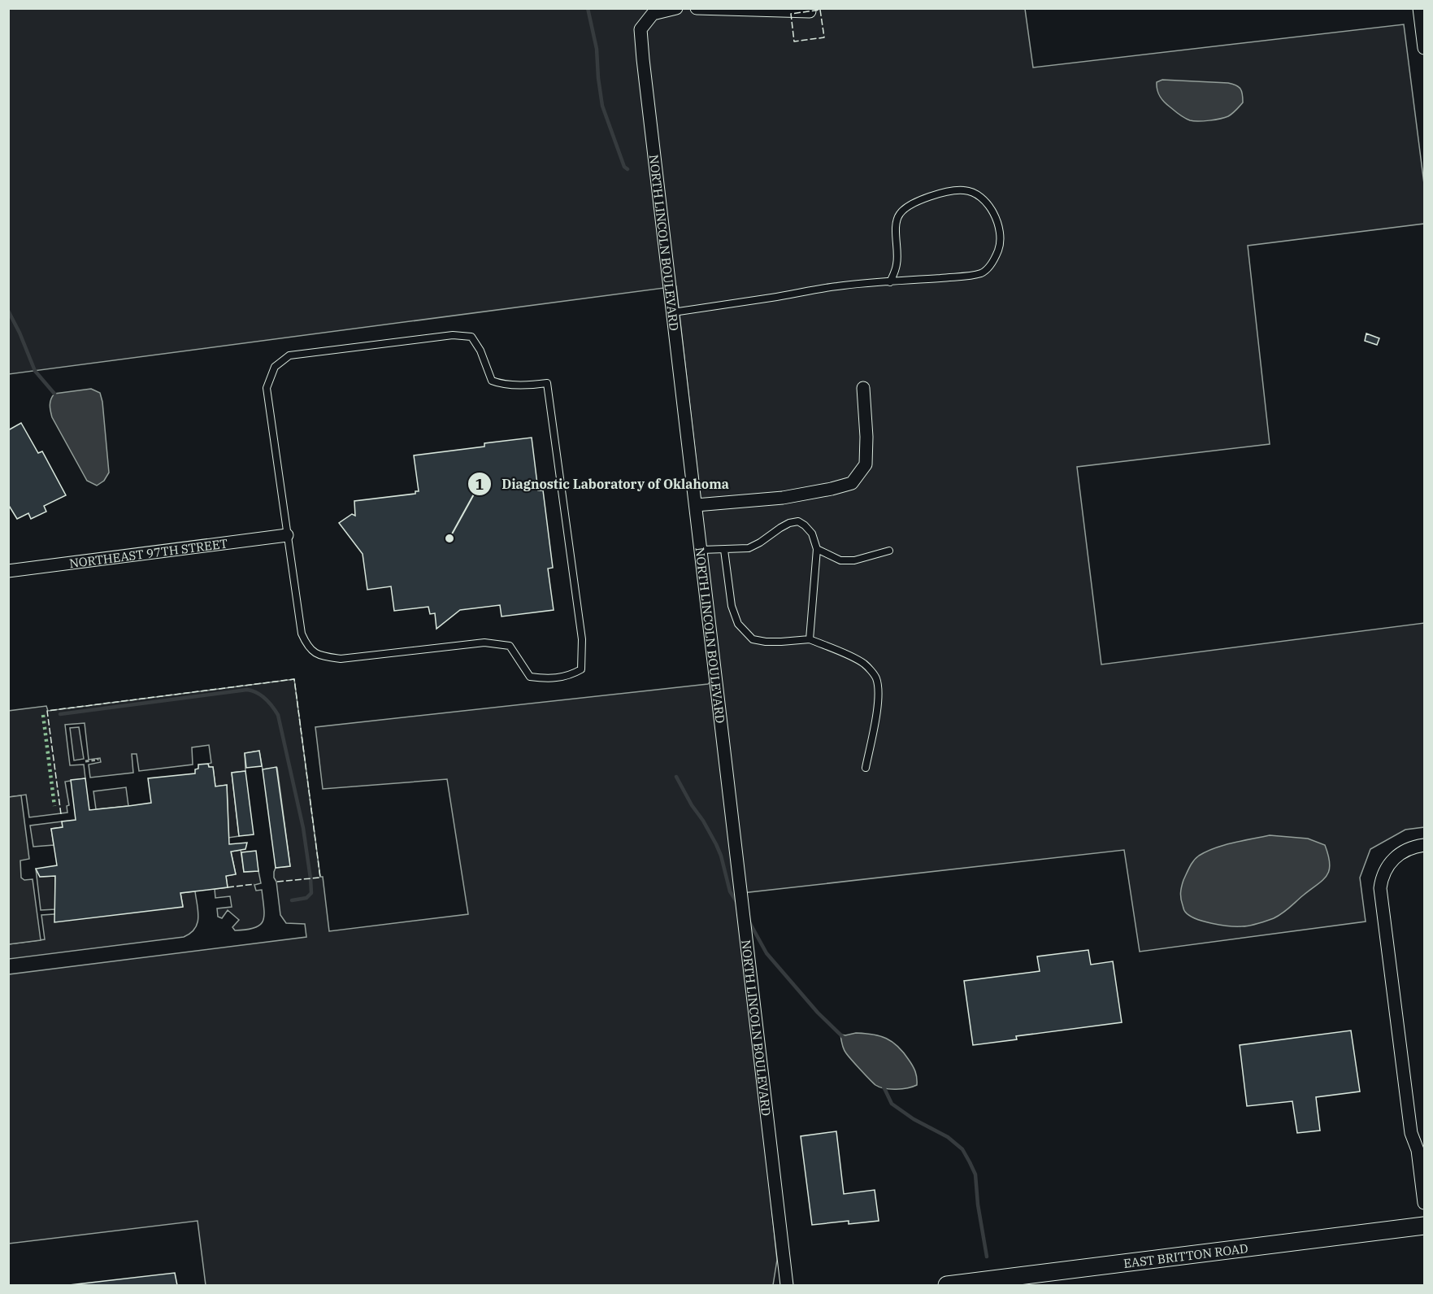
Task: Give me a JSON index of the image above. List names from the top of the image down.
{
  "streets": {
    "main road": ["EAST BRITTON ROAD"],
    "street": ["NORTH LINCOLN BOULEVARD", "NORTHEAST 97TH STREET"]
  },
  "places": ["Diagnostic Laboratory of Oklahoma"]
}
